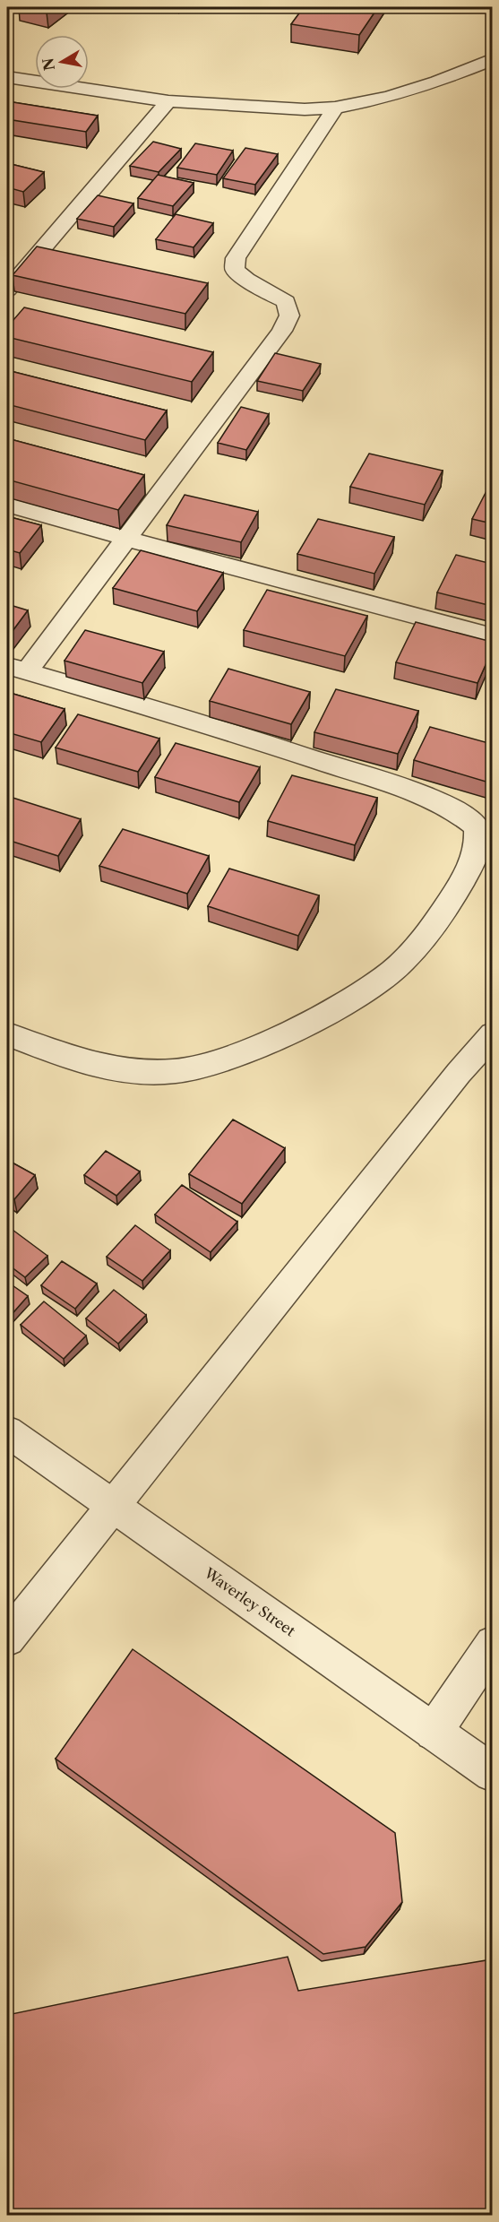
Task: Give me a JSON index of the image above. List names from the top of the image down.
{
  "streets": {
    "street": ["Waverley Street"]
  },
  "north": "left"
}
